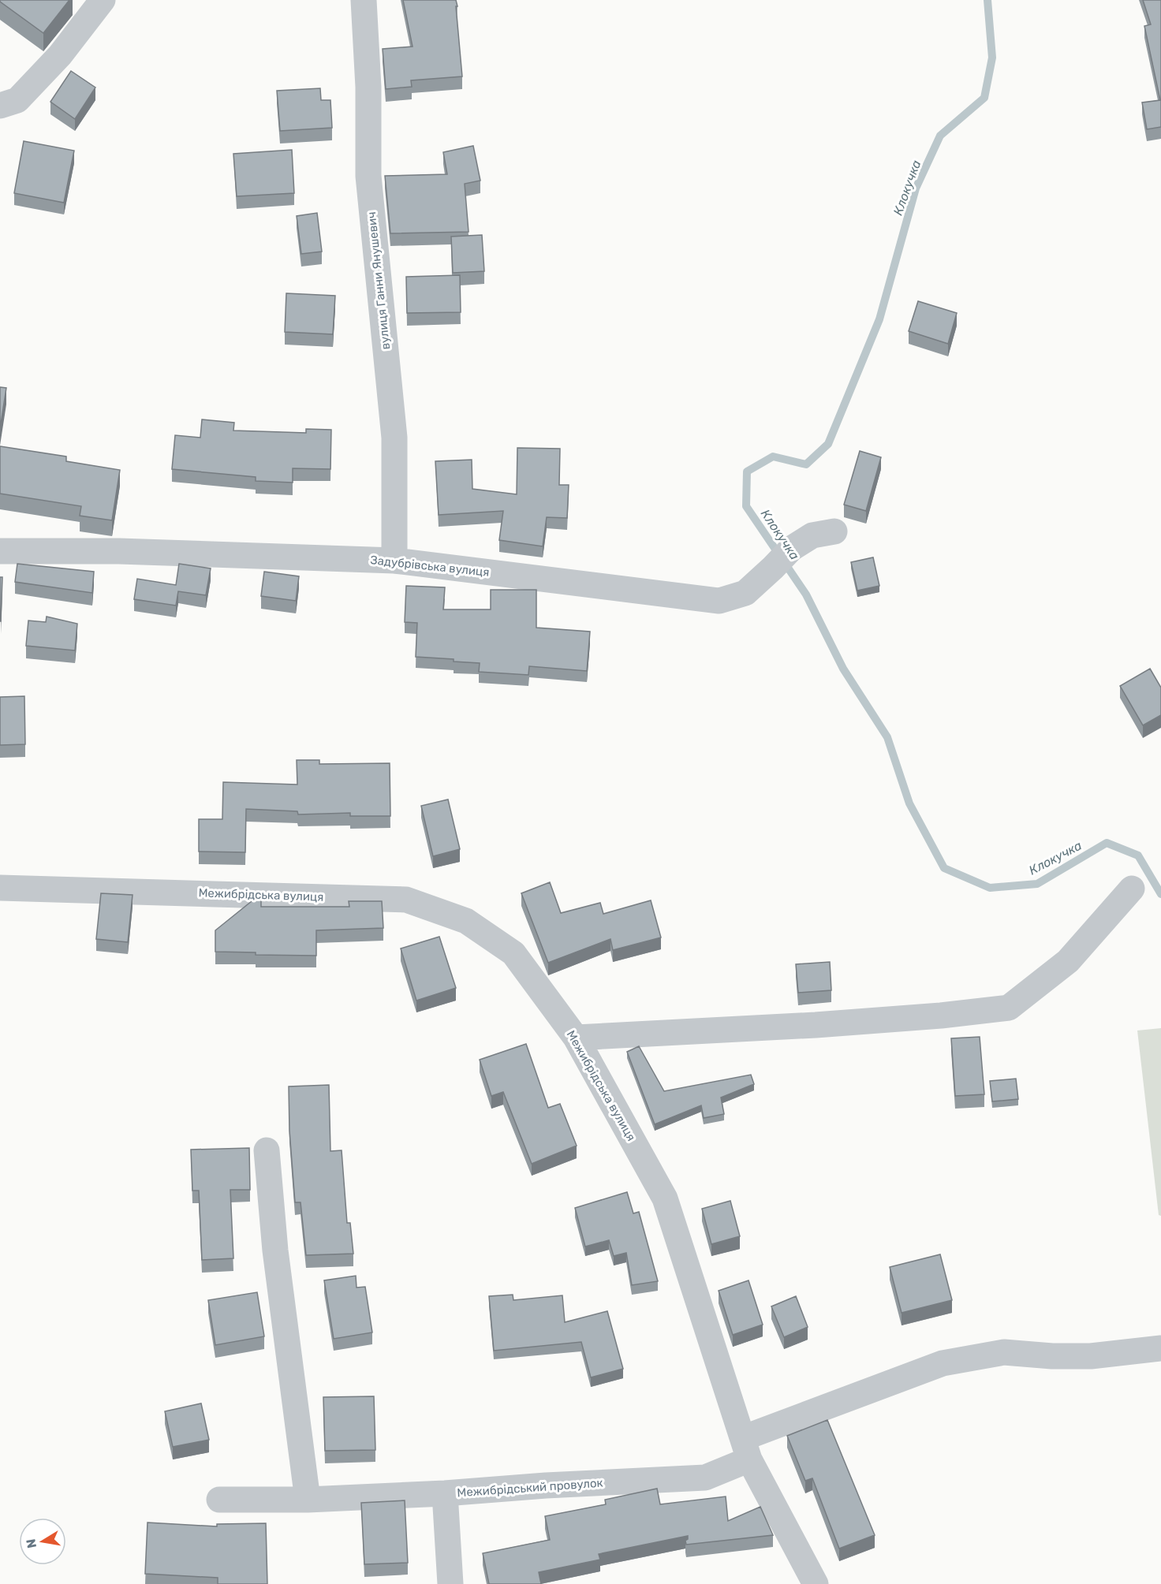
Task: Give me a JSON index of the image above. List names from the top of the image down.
{
  "streets": {
    "street": [
      "вулиця Ганни Янушевич",
      "Задубрівська вулиця",
      "Межибрідська вулиця",
      "Межибрідський провулок"
    ]
  },
  "crossings": [
    ["вулиця Ганни Янушевич", "Задубрівська вулиця"],
    ["Межибрідська вулиця", "Межибрідський провулок"]
  ],
  "water": ["Клокучка"],
  "north": "left"
}
